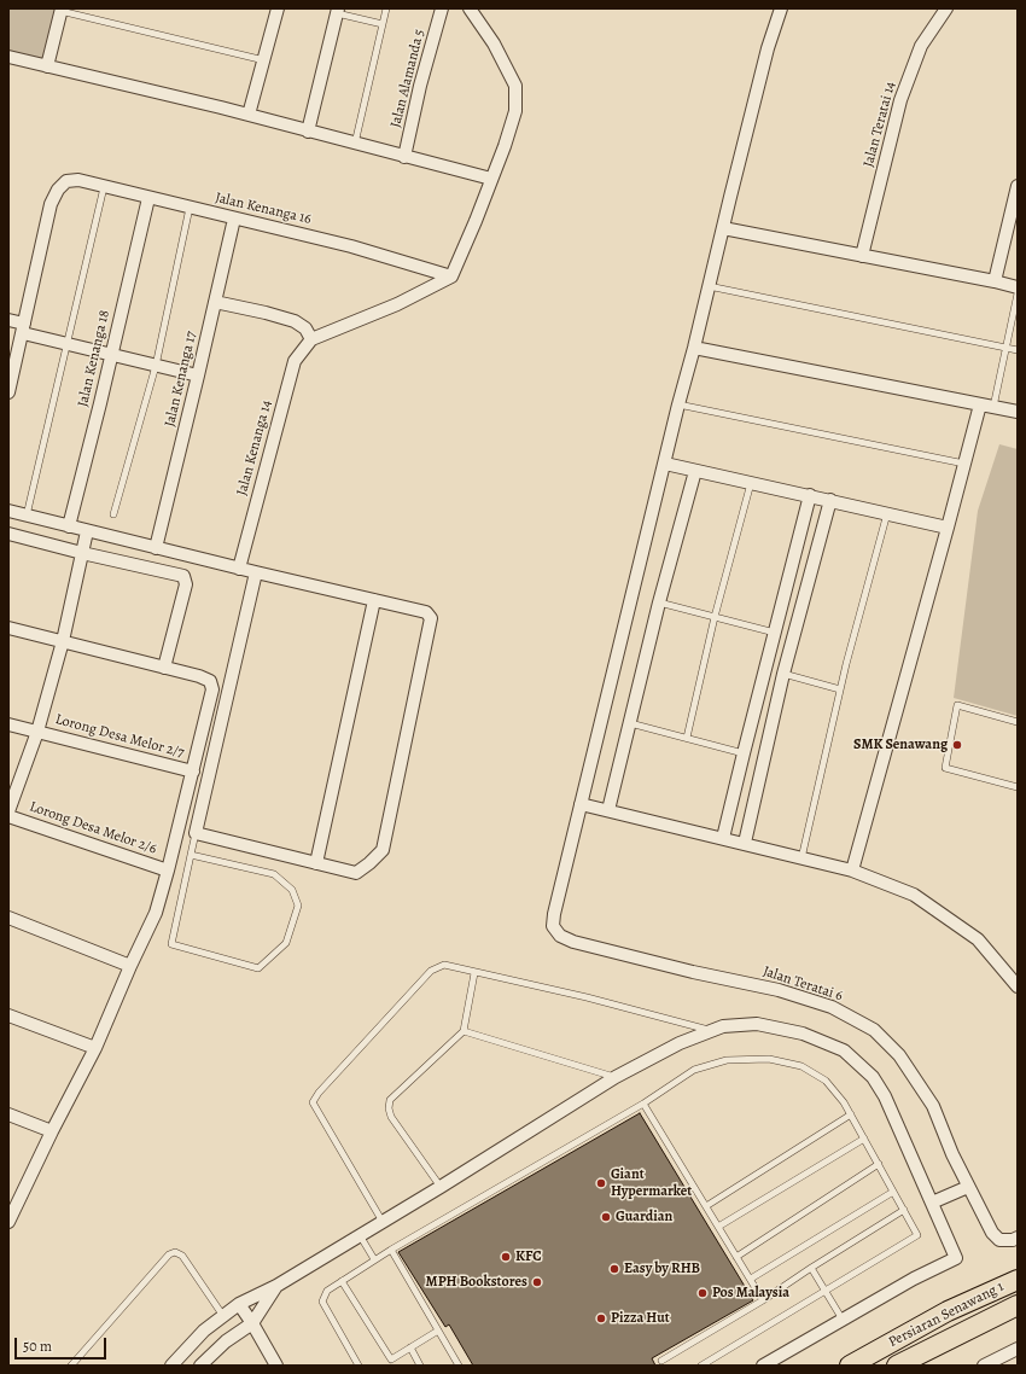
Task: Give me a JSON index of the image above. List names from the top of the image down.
{
  "streets": {
    "main road": ["Persiaran Senawang 1"],
    "street": [
      "Jalan Alamanda 5",
      "Jalan Teratai 14",
      "Jalan Kenanga 16",
      "Jalan Kenanga 18",
      "Jalan Kenanga 17",
      "Jalan Kenanga 14",
      "Lorong Desa Melor 2/7",
      "Lorong Desa Melor 2/6",
      "Jalan Teratai 6"
    ]
  },
  "crossings": [
    ["Jalan Kenanga 16", "Jalan Kenanga 18"],
    ["Jalan Kenanga 16", "Jalan Kenanga 17"]
  ],
  "places": [
    "SMK Senawang",
    "Giant Hypermarket",
    "Guardian",
    "KFC",
    "Easy by RHB",
    "MPH Bookstores",
    "Pos Malaysia",
    "Pizza Hut"
  ],
  "scale_bar": "50 m"
}
